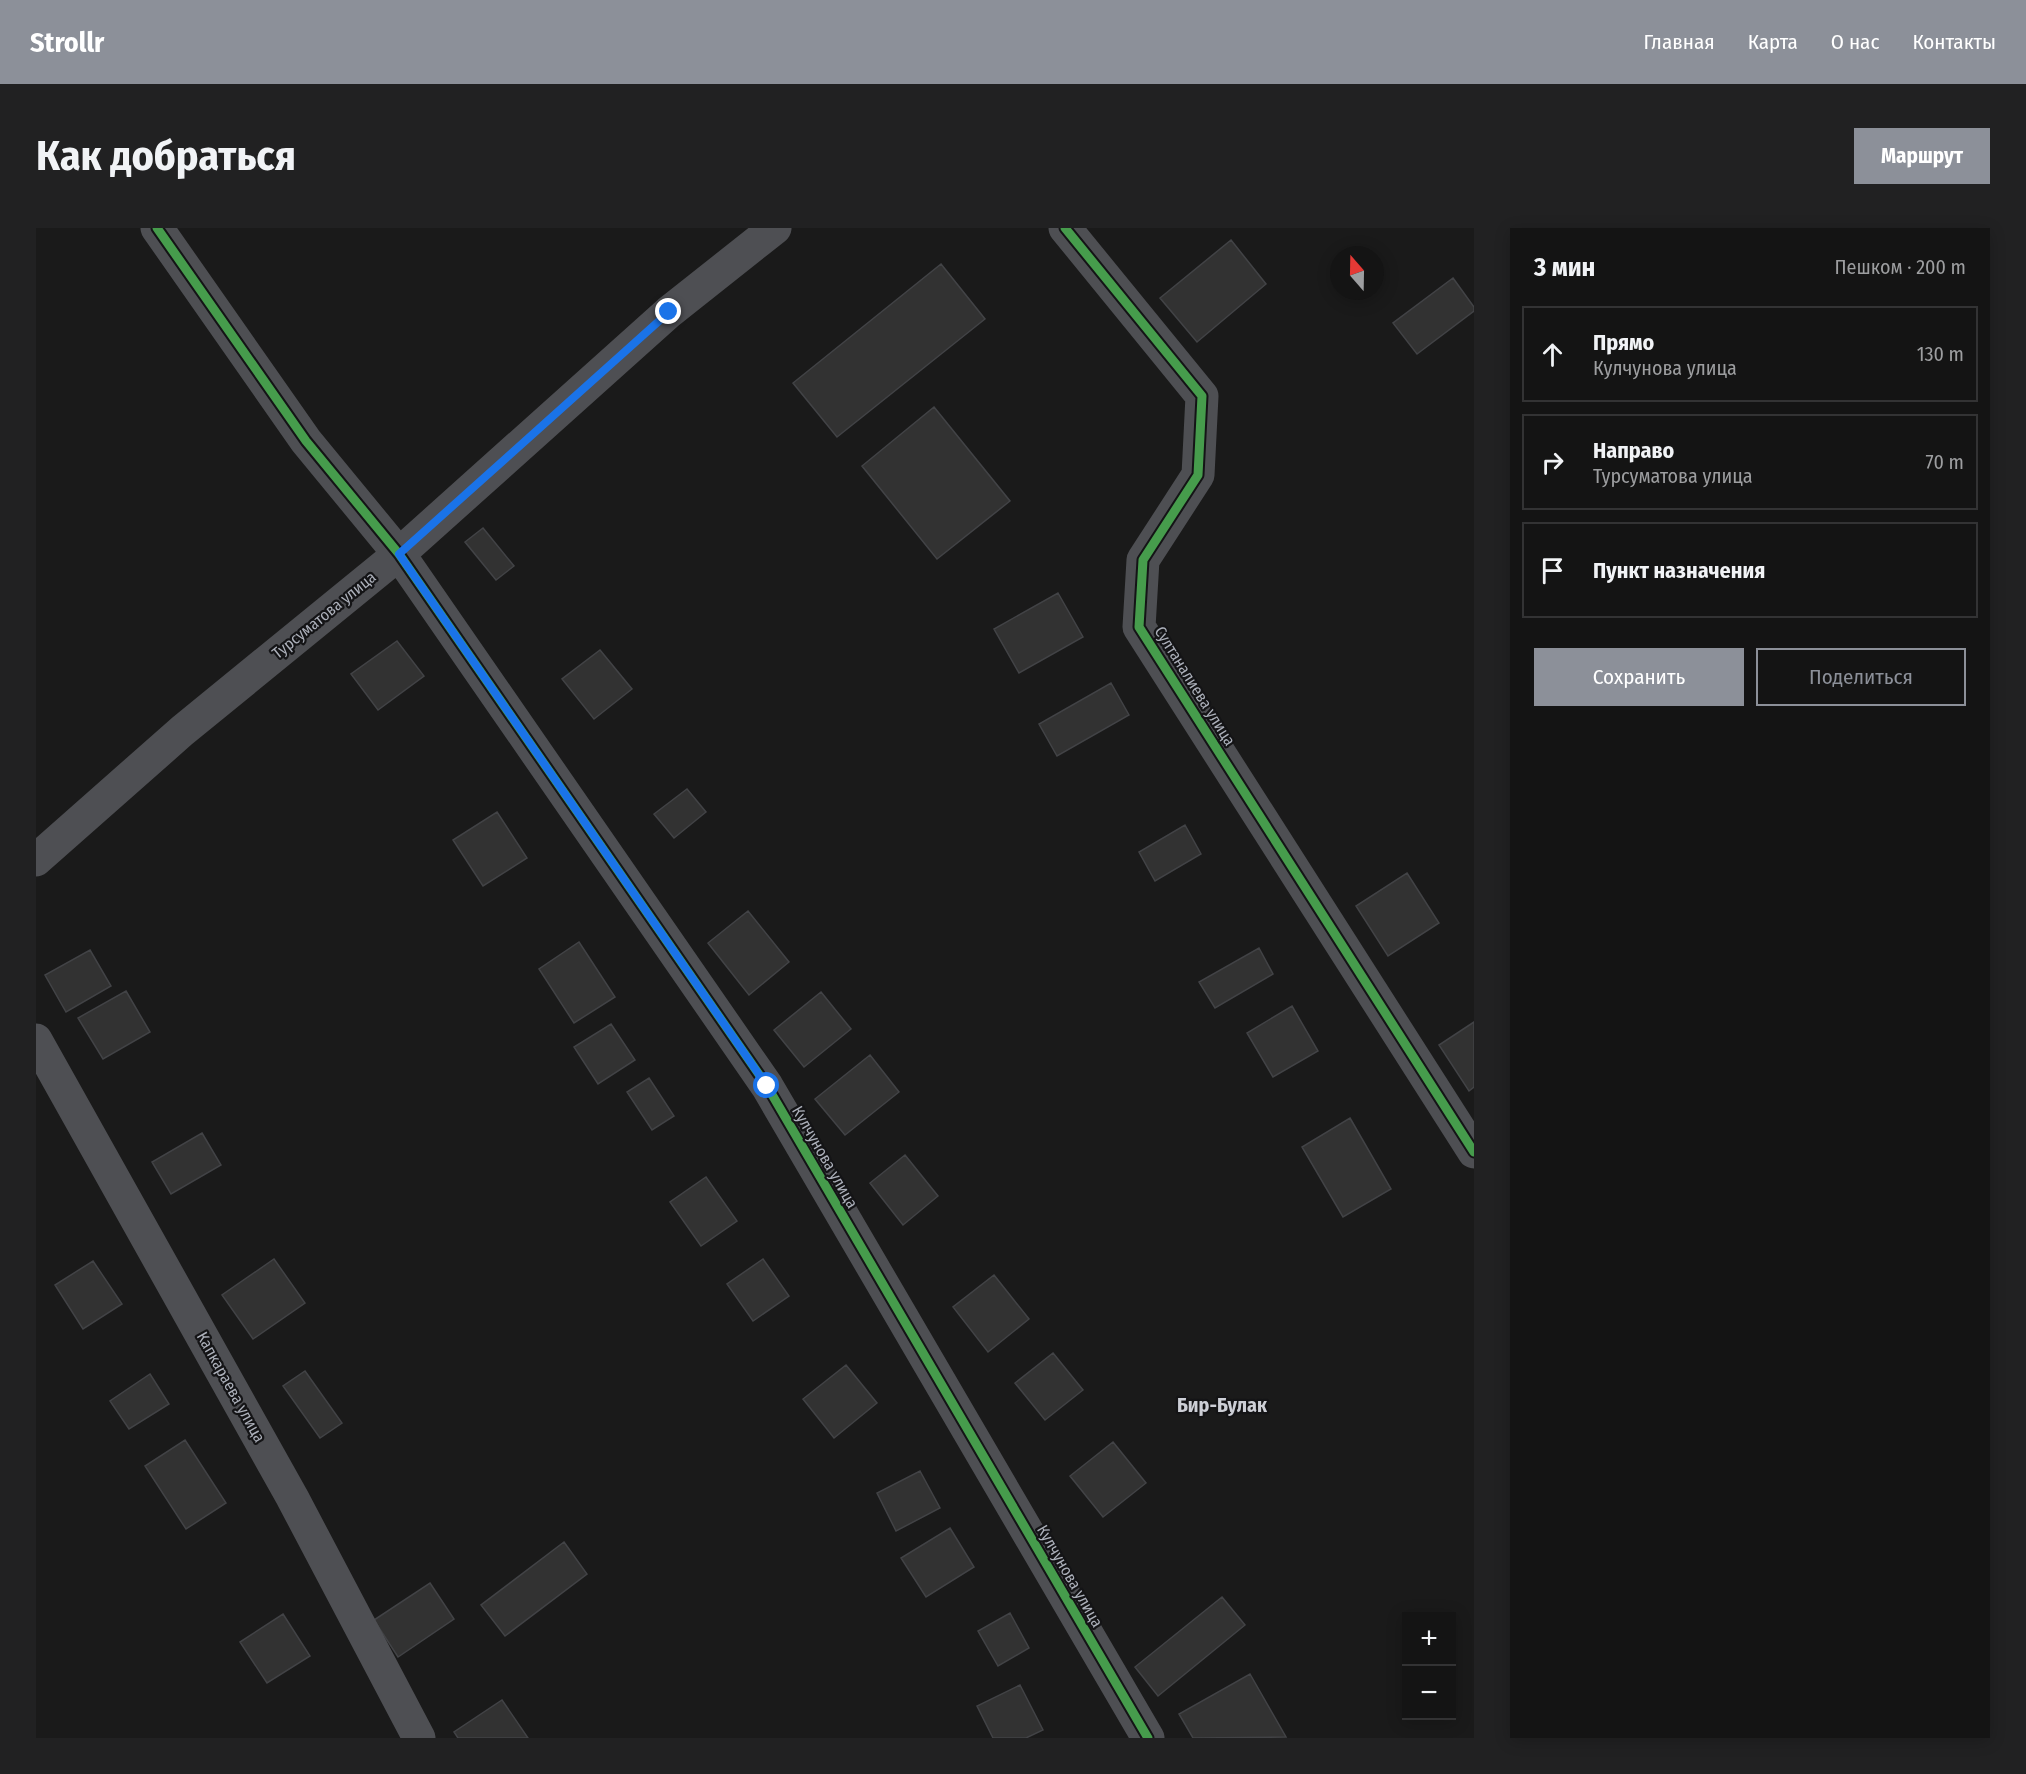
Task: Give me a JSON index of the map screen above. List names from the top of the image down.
{
  "streets": {
    "street": [
      "Турсуматова улица",
      "Султаналиева улица",
      "Кулчунова улица",
      "Капкараева улица"
    ]
  },
  "crossings": [
    ["Турсуматова улица", "Кулчунова улица"]
  ],
  "districts": ["Бир-Булак"],
  "north": "top",
  "page": {
    "header": "Strollr",
    "nav": [
      "Главная",
      "Карта",
      "О нас",
      "Контакты"
    ],
    "buttons": [
      "Маршрут",
      ["Сохранить", "Поделиться"]
    ],
    "title": "Как добраться",
    "heading": ["3 мин", "Пешком · 200 m"],
    "list": [
      ["Прямо", "Кулчунова улица", "130 m"],
      ["Направо", "Турсуматова улица", "70 m"],
      "Пункт назначения"
    ],
    "map_buttons": ["+", "−"]
  }
}
